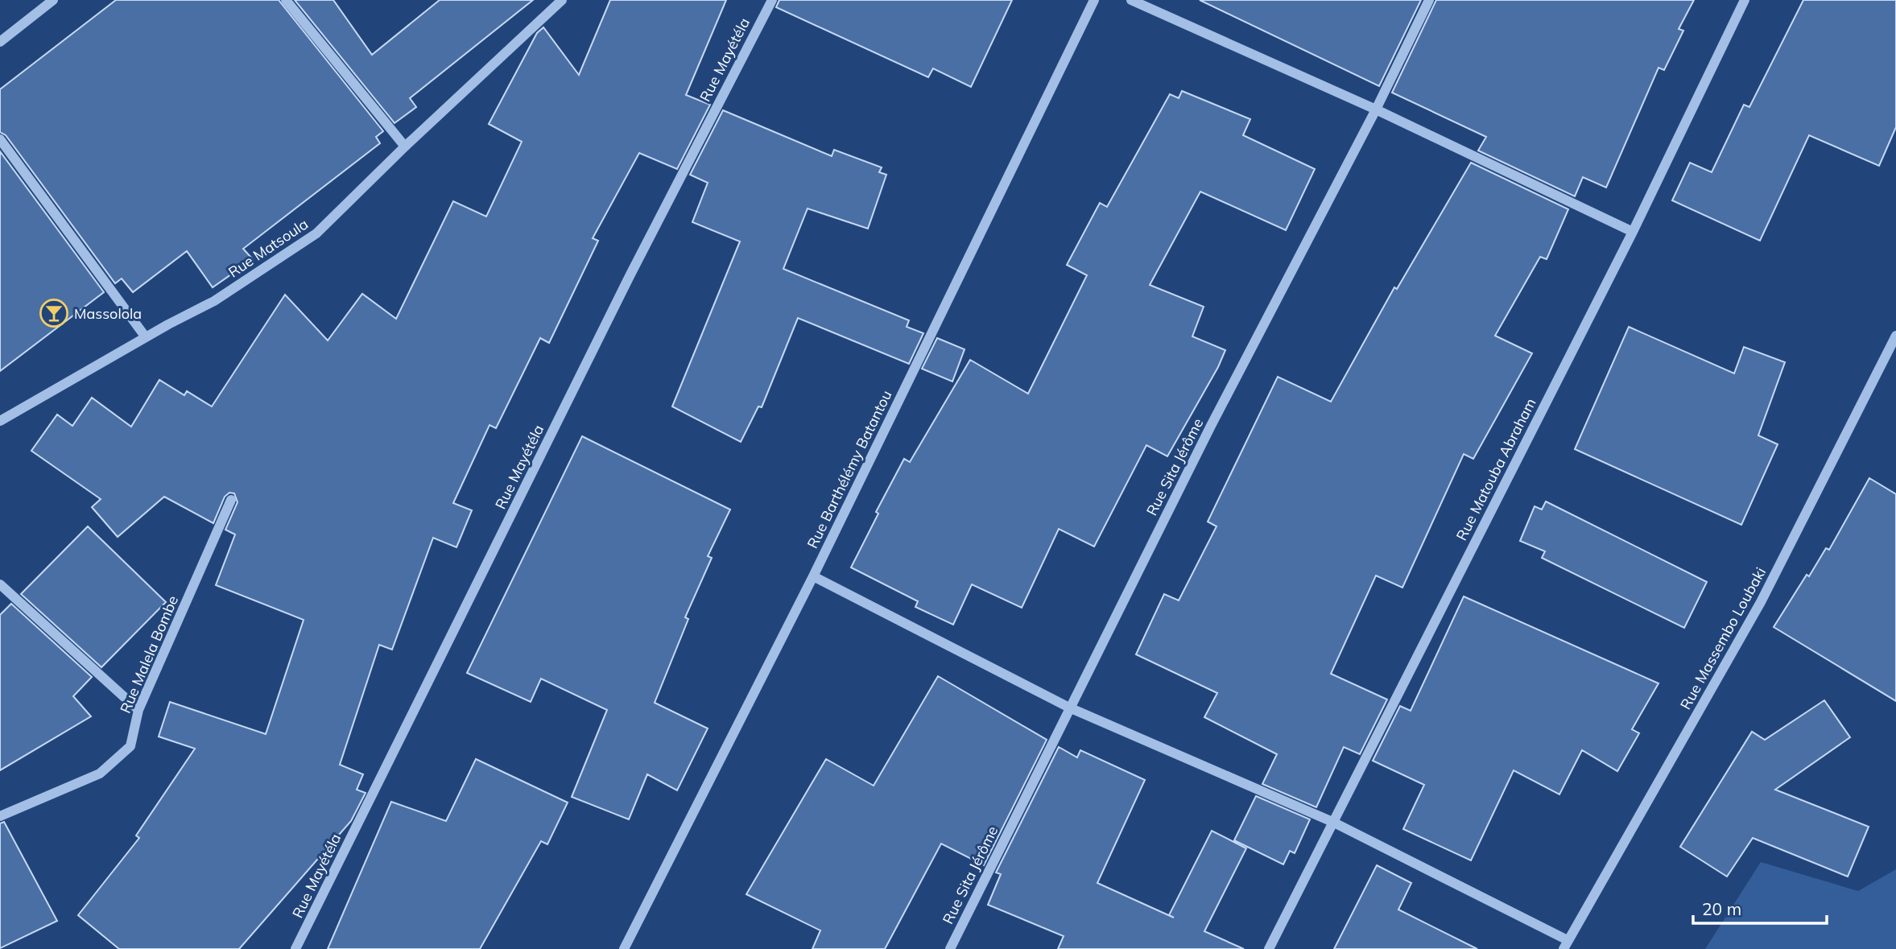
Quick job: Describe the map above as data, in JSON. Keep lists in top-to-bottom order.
{
  "streets": {
    "street": [
      "Rue Mayétéla",
      "Rue Matsoula",
      "Rue Sita Jérôme",
      "Rue Barthélémy Batantou",
      "Rue Matouba Abraham",
      "Rue Massembo Loubaki",
      "Rue Malela Bombe"
    ]
  },
  "places": {
    "bar": ["Massolola"]
  },
  "scale_bar": "20 m"
}
